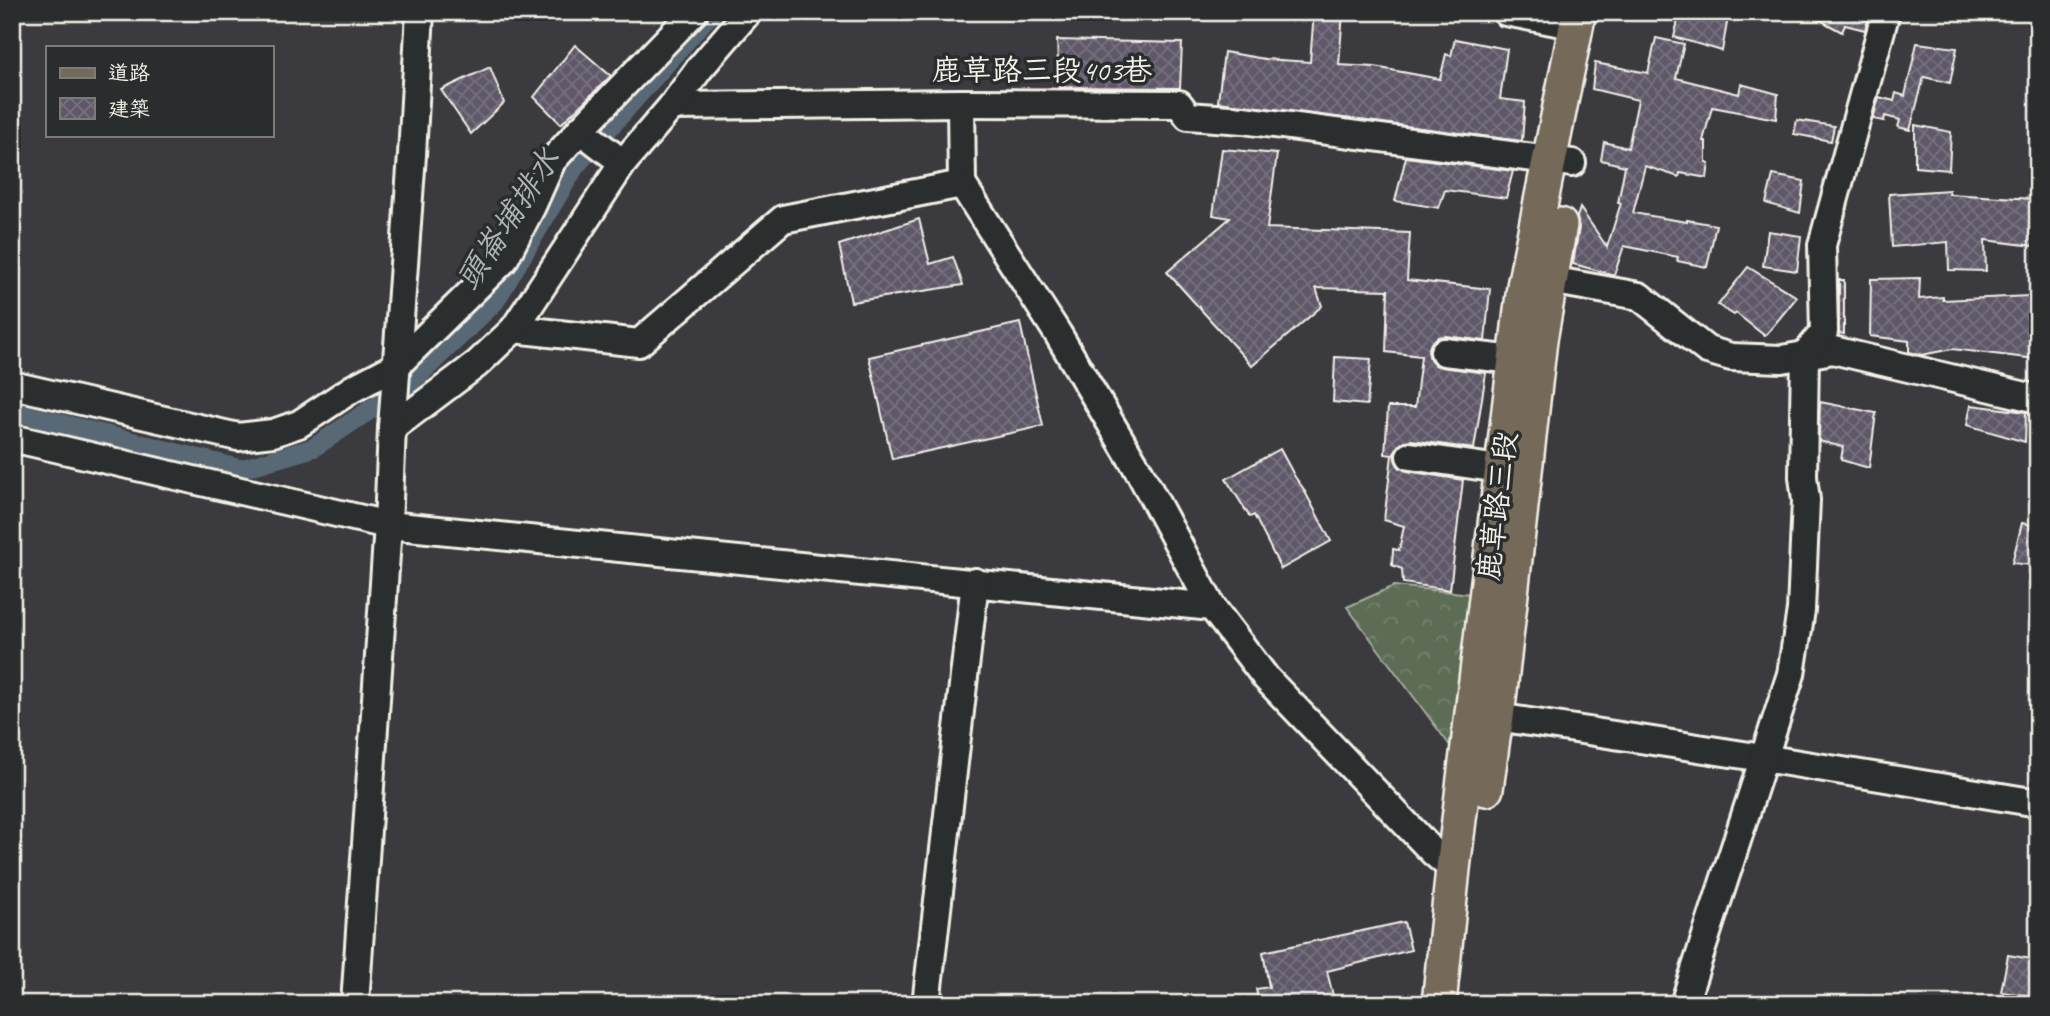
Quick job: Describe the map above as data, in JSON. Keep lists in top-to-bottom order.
{
  "streets": {
    "main road": ["鹿草路三段"],
    "street": ["鹿草路三段403巷"]
  },
  "crossings": [
    ["鹿草路三段403巷", "鹿草路三段"]
  ],
  "water": ["頭崙埔排水"],
  "legend": ["道路", "建築"]
}
